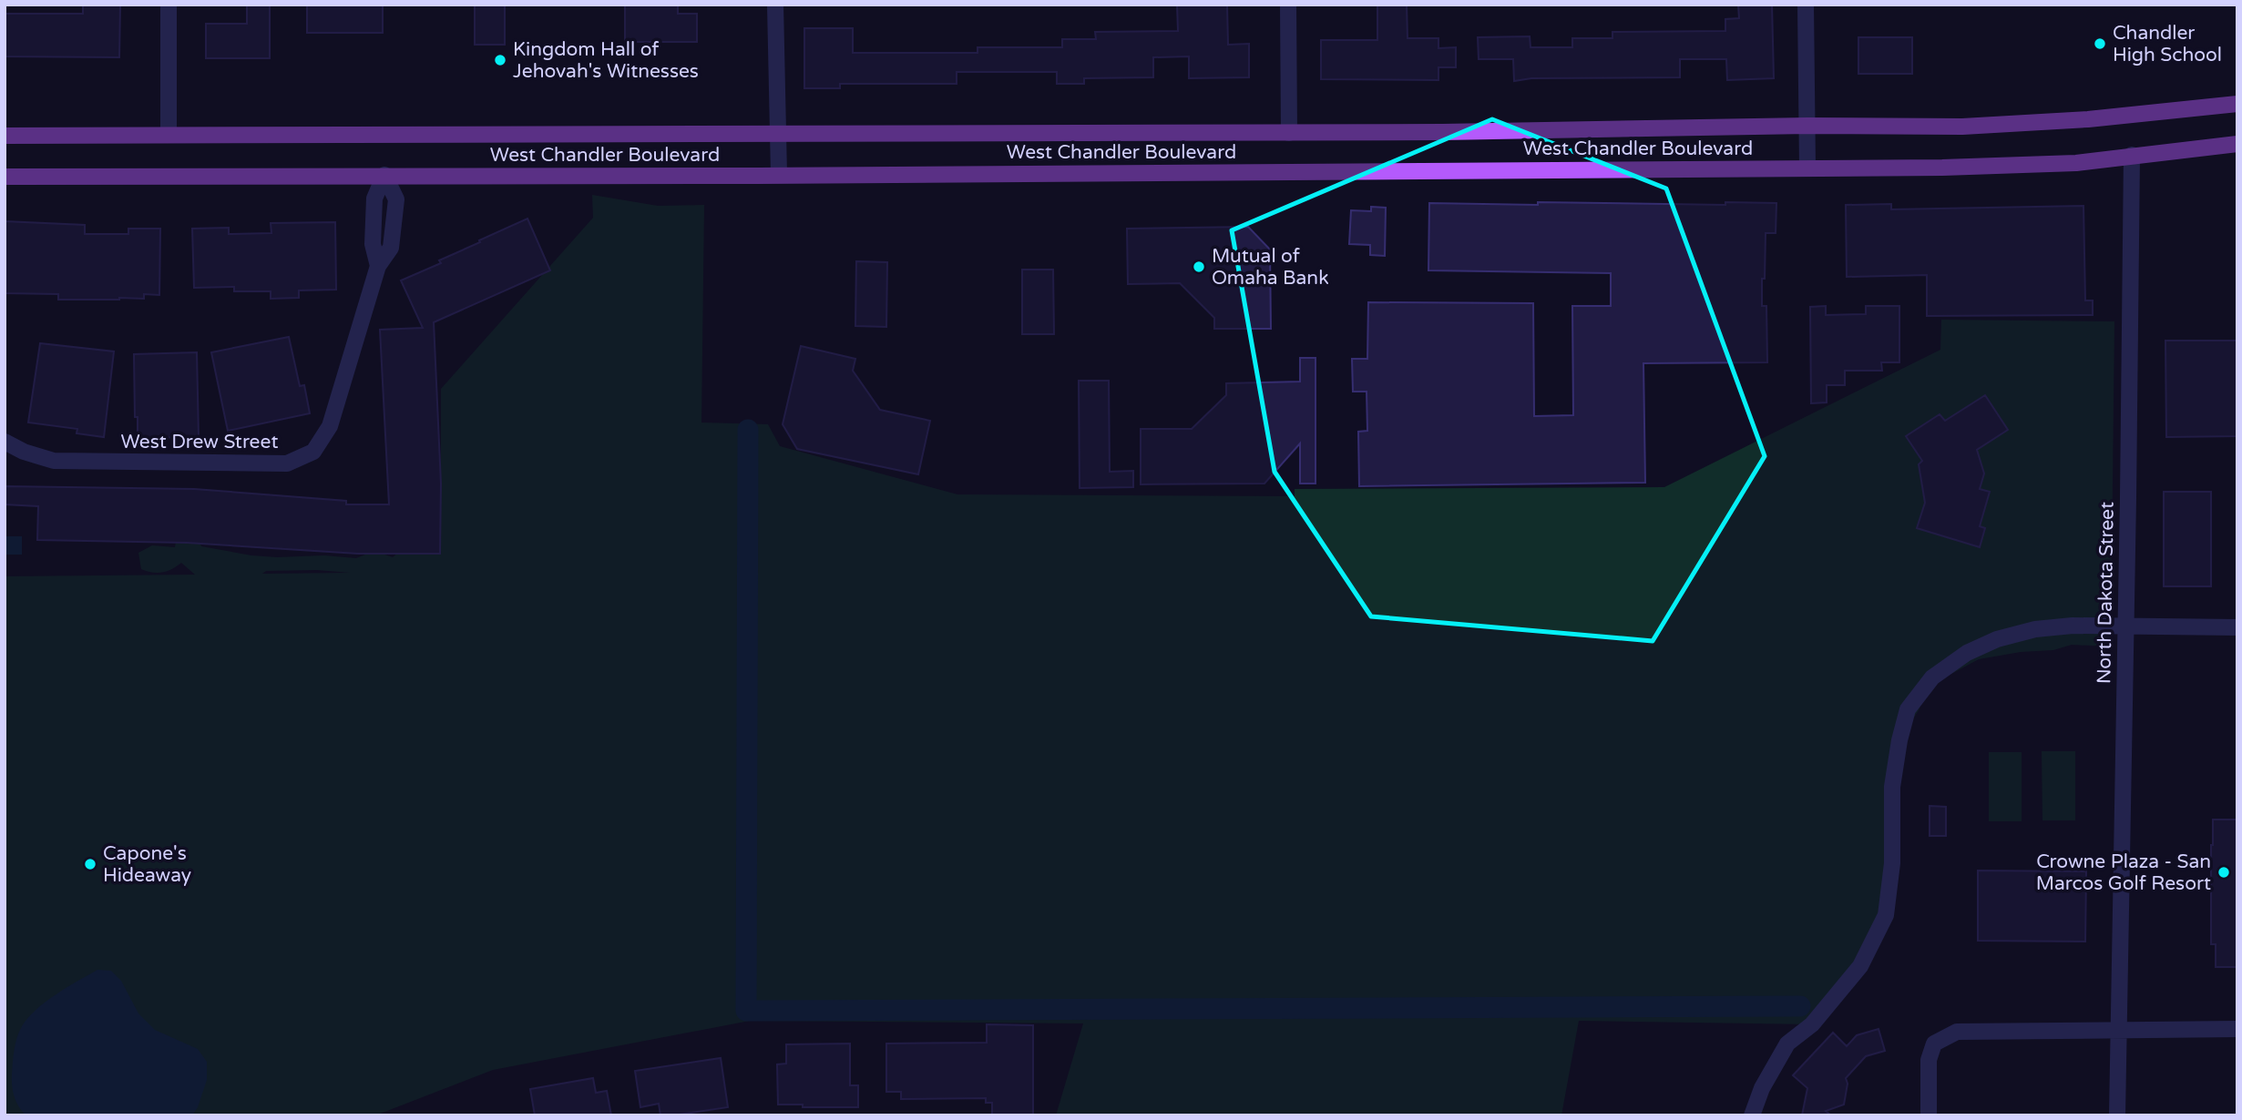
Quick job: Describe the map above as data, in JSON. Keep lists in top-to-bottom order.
{
  "streets": {
    "main road": ["West Chandler Boulevard"],
    "street": ["West Drew Street", "North Dakota Street"]
  },
  "crossings": [
    ["West Chandler Boulevard", "West Drew Street"],
    ["West Chandler Boulevard", "North Dakota Street"]
  ],
  "places": [
    "Chandler High School",
    "Kingdom Hall of Jehovah's Witnesses",
    "Mutual of Omaha Bank",
    "Capone's Hideaway",
    "Crowne Plaza - San Marcos Golf Resort"
  ]
}
